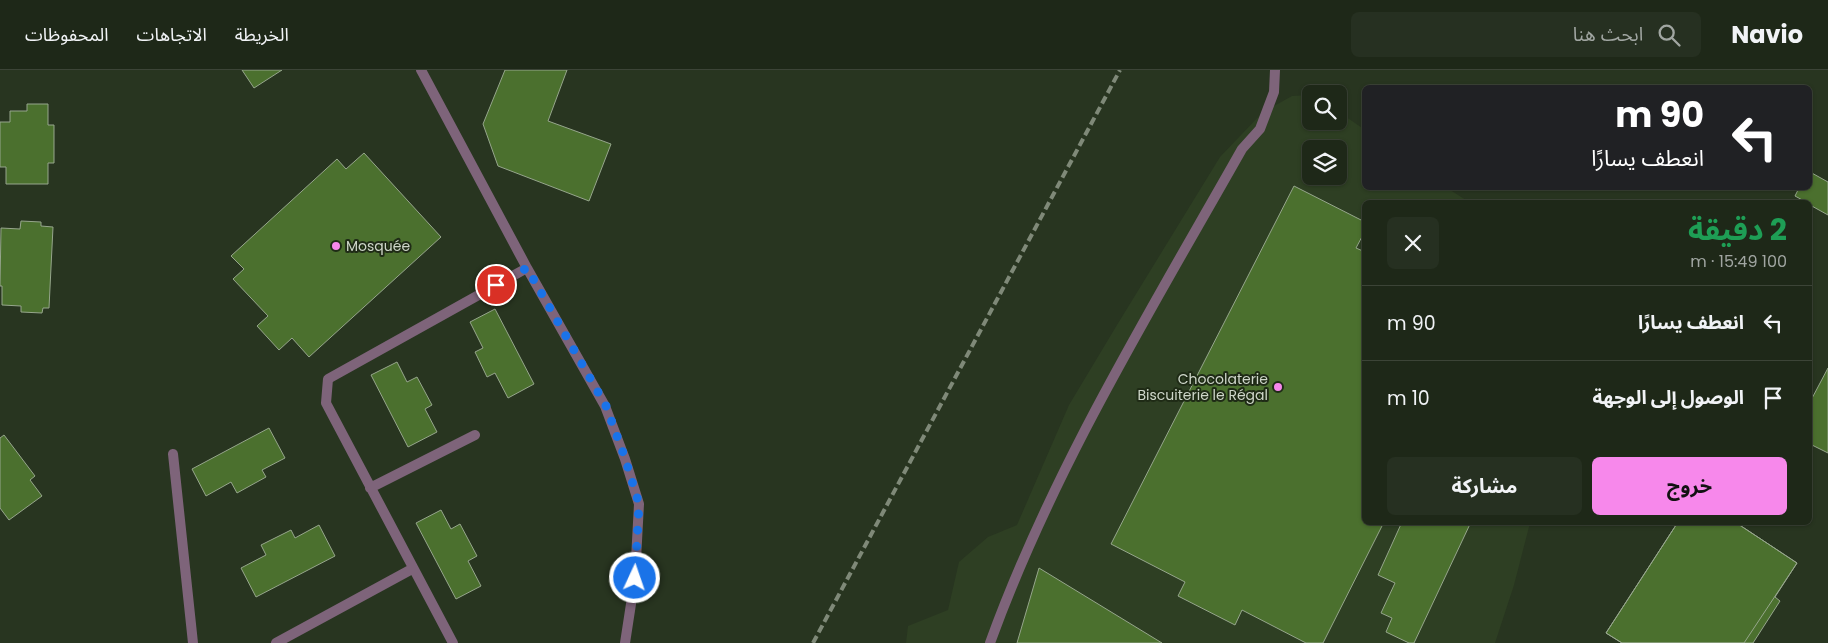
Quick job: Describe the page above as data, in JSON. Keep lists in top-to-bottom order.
{
  "places": ["Mosquée", "Chocolaterie Biscuiterie le Régal"],
  "page": {
    "header": "Navio",
    "search": "ابحث هنا",
    "nav": ["الخريطة", "الاتجاهات", "المحفوظات"],
    "turn": ["90 m", "انعطف يسارًا"],
    "heading": ["2 دقيقة", "100 m · 15:49"],
    "list": [
      {
        "name": "انعطف يسارًا",
        "value": "90 m"
      },
      {
        "name": "الوصول إلى الوجهة",
        "value": "10 m"
      }
    ],
    "buttons": ["خروج", "مشاركة"]
  }
}
